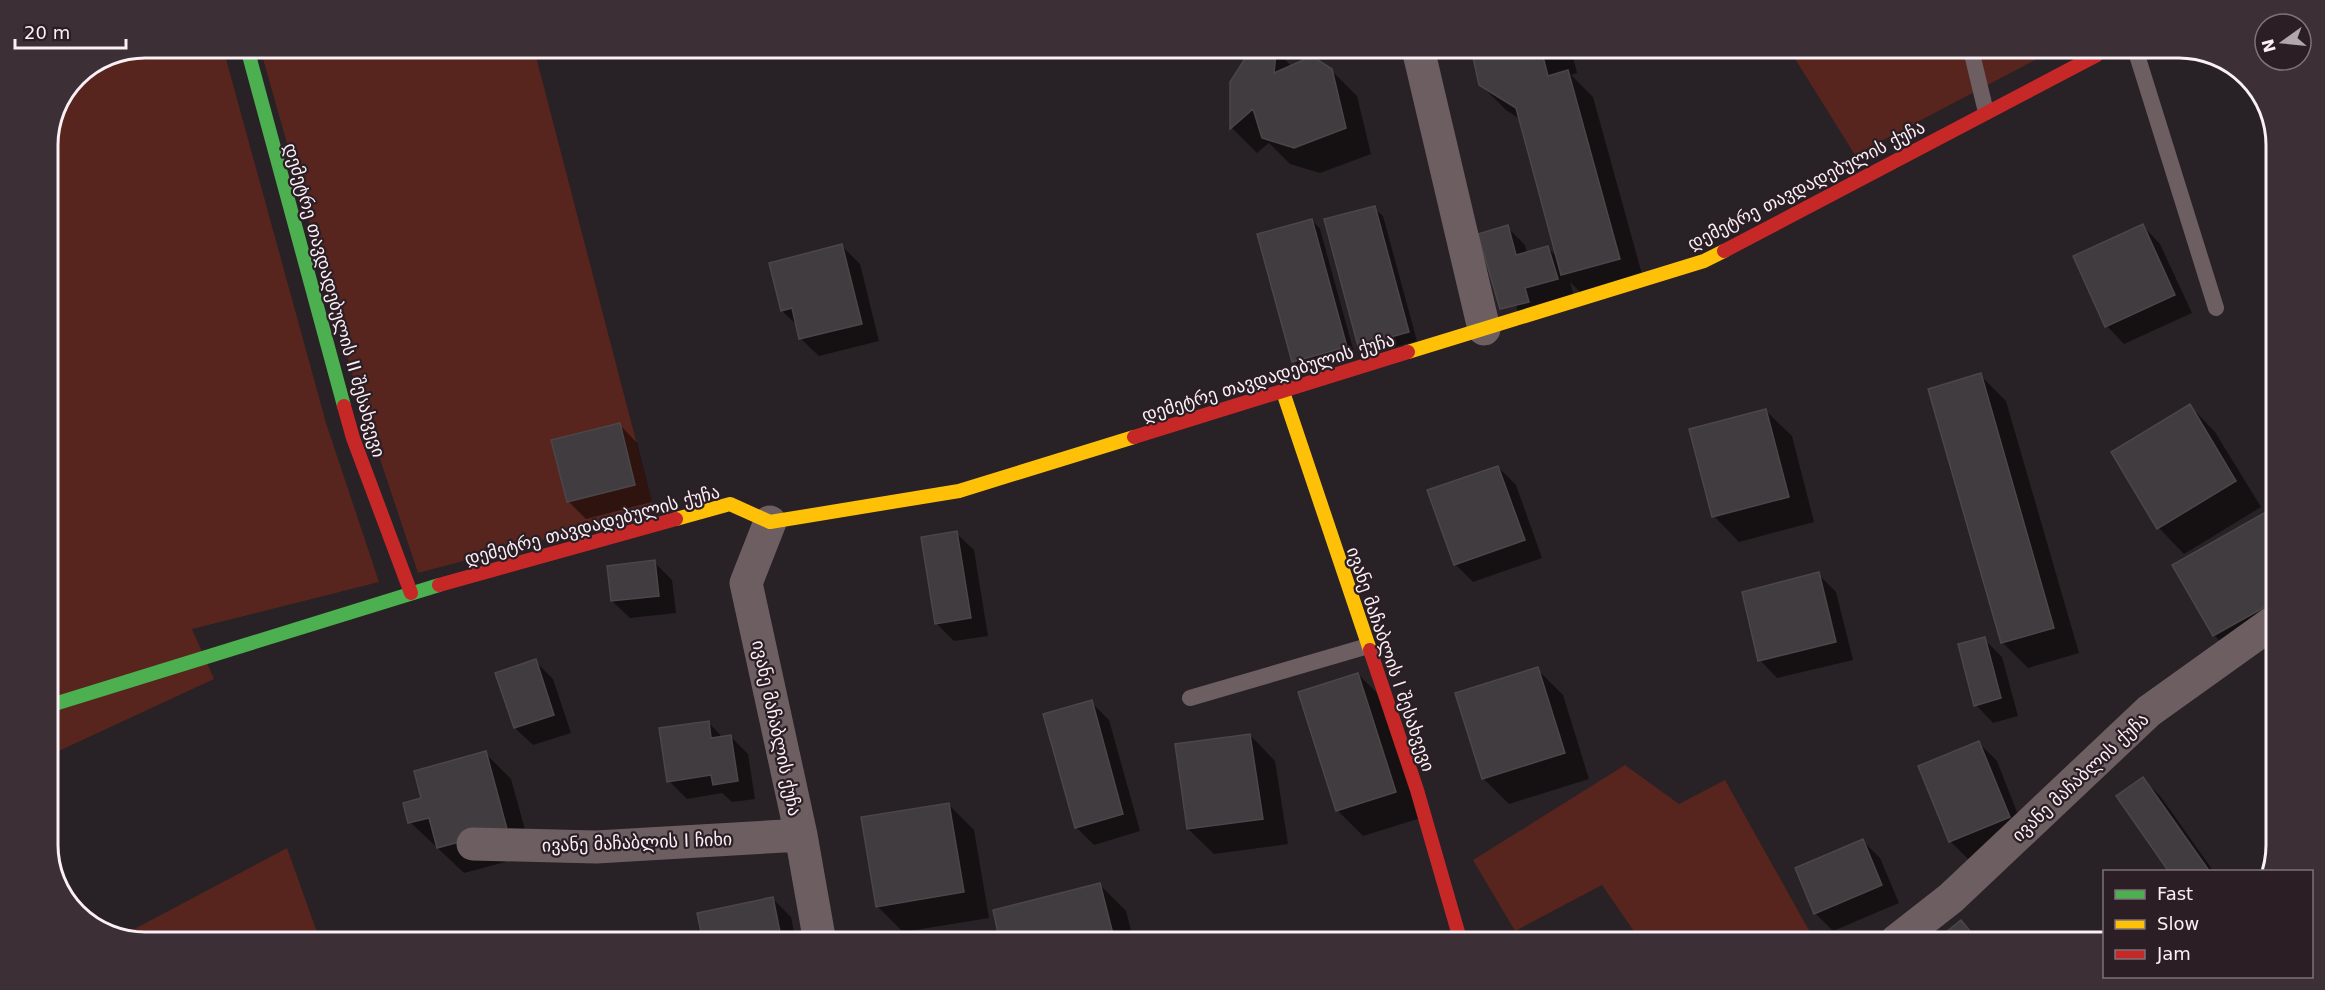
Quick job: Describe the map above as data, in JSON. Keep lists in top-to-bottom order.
{
  "streets": {
    "street": [
      "დემეტრე თავდადებულის ქუჩა",
      "დემეტრე თავდადებულის II შესახვევი",
      "ივანე მაჩაბლის I შესახვევი",
      "ივანე მაჩაბლის ქუჩა",
      "ივანე მაჩაბლის I ჩიხი"
    ]
  },
  "crossings": [
    ["დემეტრე თავდადებულის ქუჩა", "დემეტრე თავდადებულის II შესახვევი"],
    ["დემეტრე თავდადებულის ქუჩა", "ივანე მაჩაბლის I შესახვევი"],
    ["დემეტრე თავდადებულის ქუჩა", "ივანე მაჩაბლის ქუჩა"],
    ["ივანე მაჩაბლის ქუჩა", "ივანე მაჩაბლის I ჩიხი"]
  ],
  "legend": ["Fast", "Slow", "Jam"],
  "scale_bar": "20 m",
  "north": "left"
}
